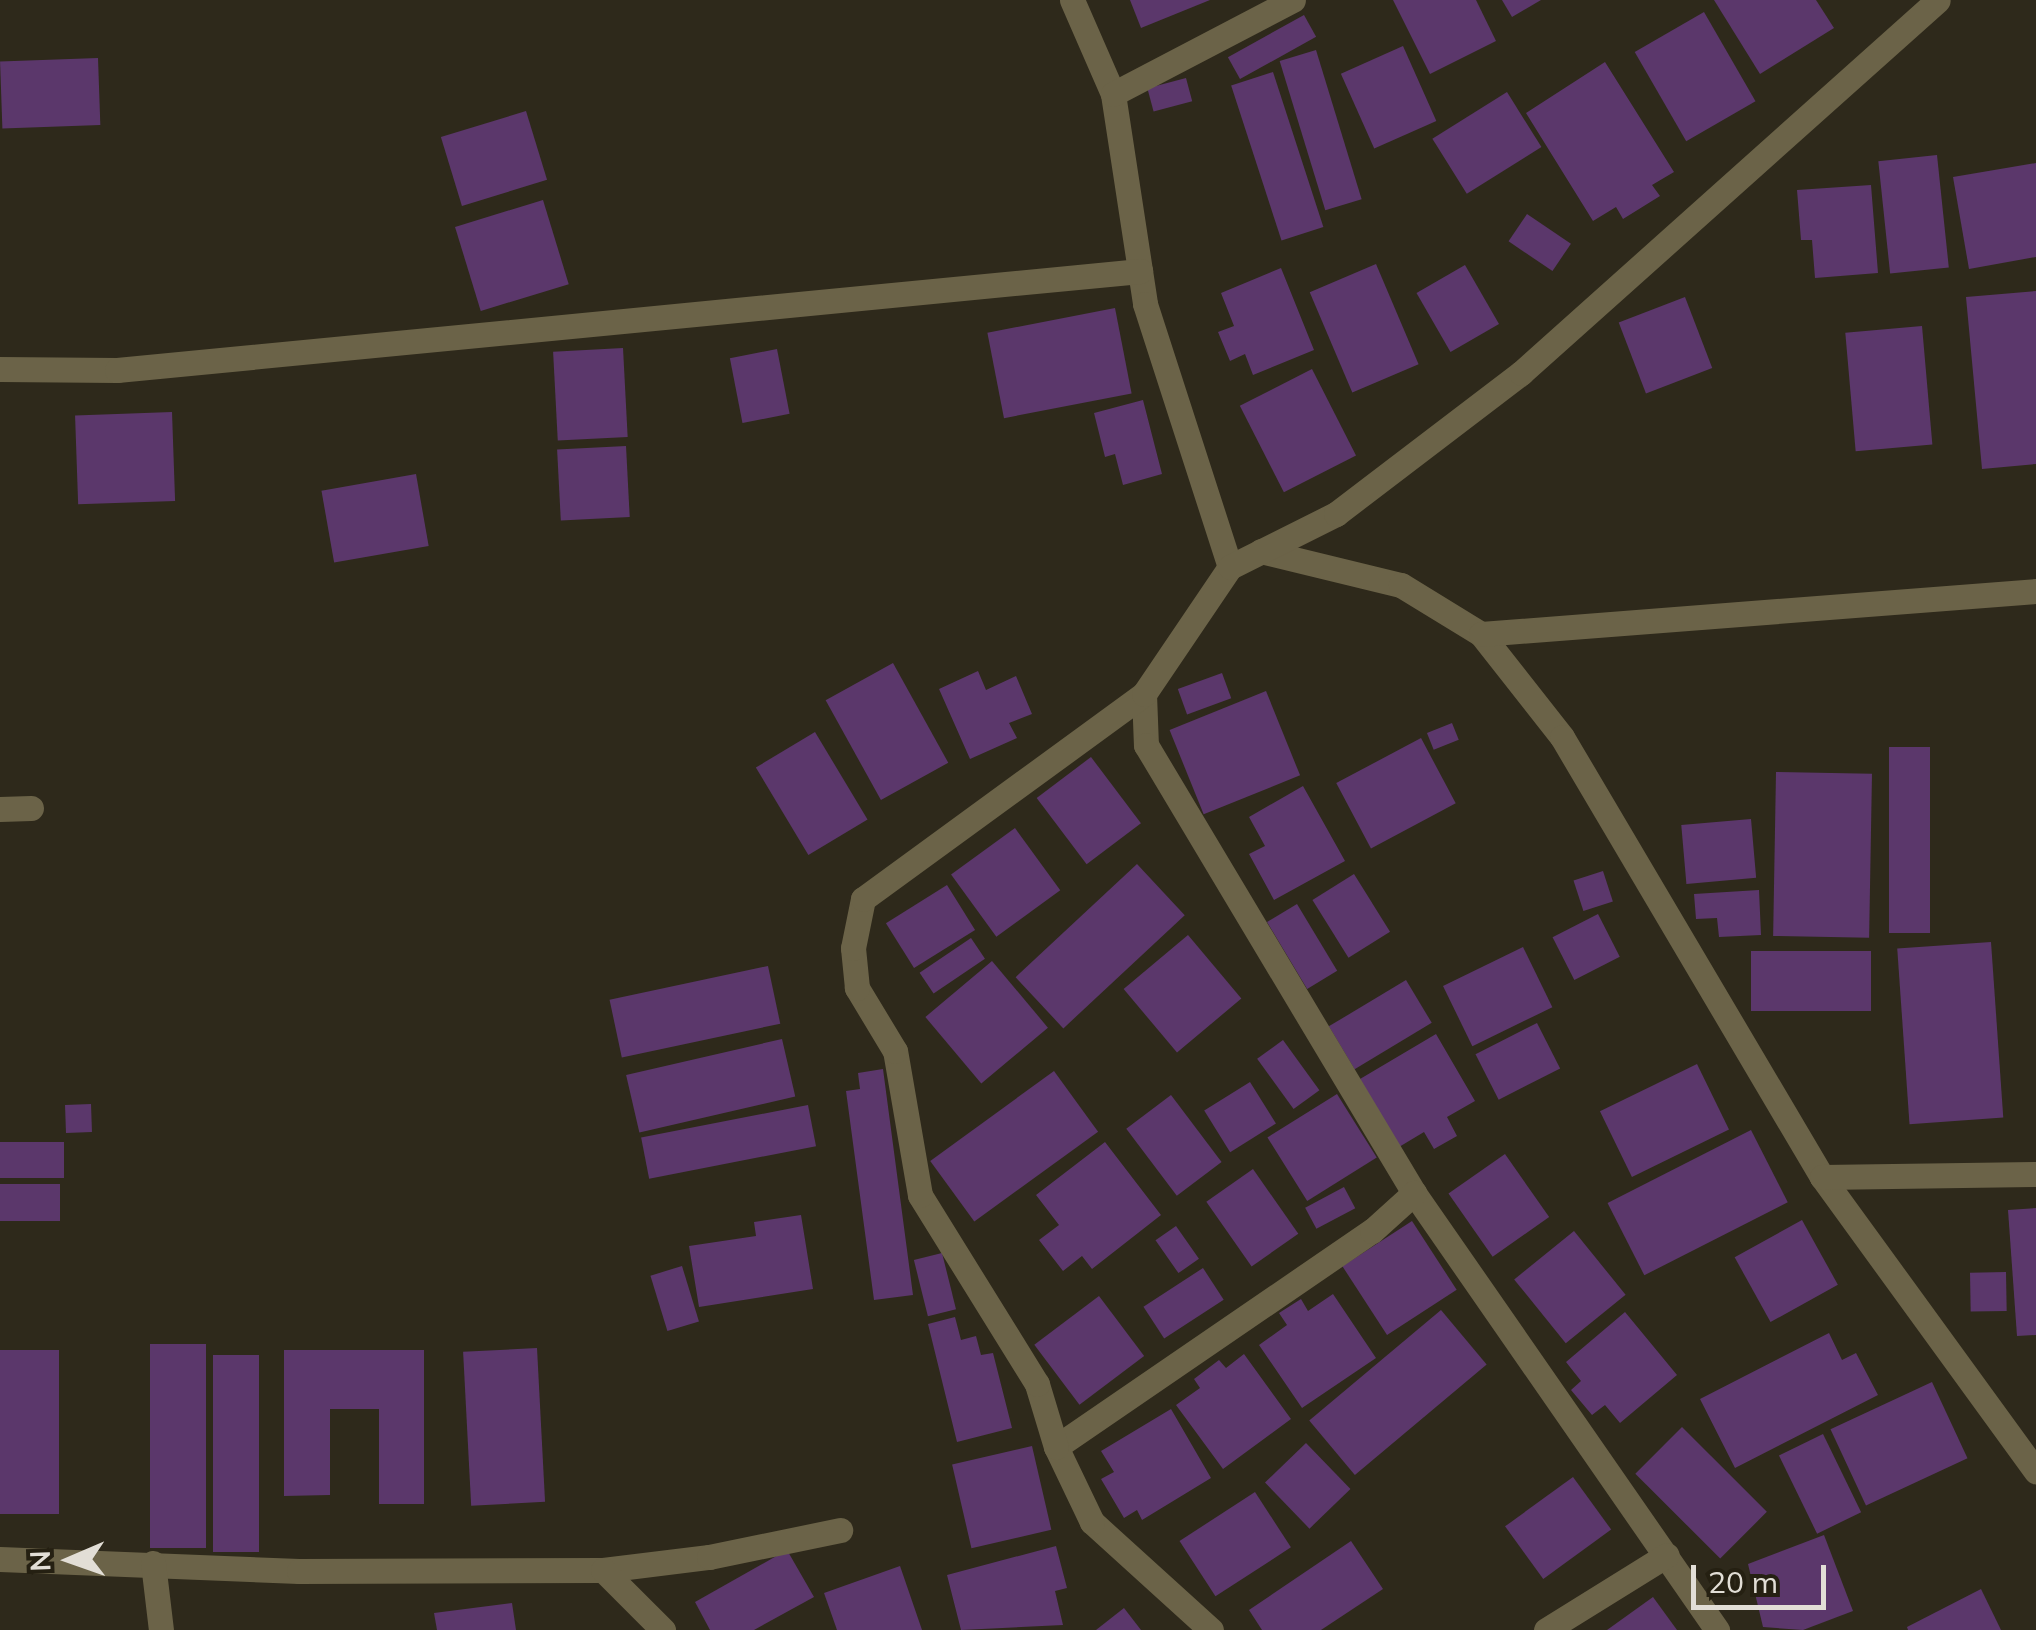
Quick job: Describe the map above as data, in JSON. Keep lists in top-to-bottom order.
{
  "scale_bar": "20 m",
  "north": "left"
}
